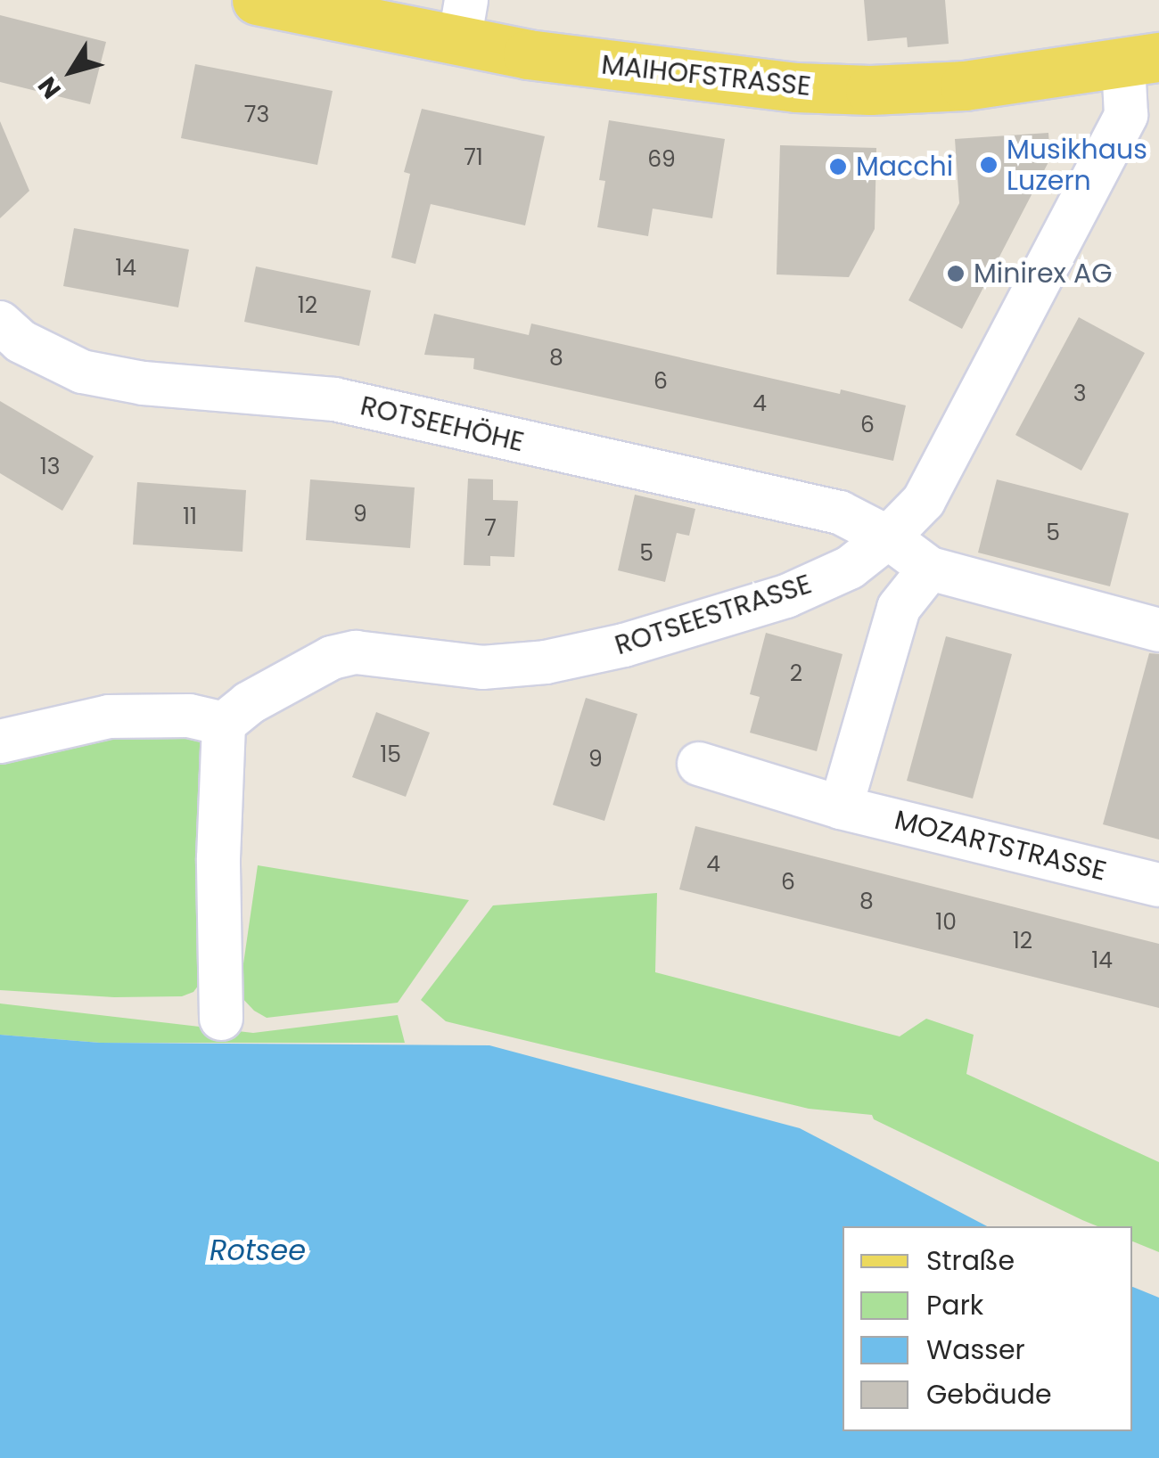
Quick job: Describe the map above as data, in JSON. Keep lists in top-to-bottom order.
{
  "streets": {
    "main road": ["MAIHOFSTRASSE"],
    "street": ["ROTSEEHÖHE", "ROTSEESTRASSE", "MOZARTSTRASSE"]
  },
  "crossings": [
    ["MAIHOFSTRASSE", "ROTSEESTRASSE"],
    ["ROTSEEHÖHE", "ROTSEESTRASSE"]
  ],
  "water": ["Rotsee"],
  "places": ["Musikhaus Luzern", "Macchi", "Minirex AG"],
  "house_numbers": [
    "73",
    "71",
    "69",
    "14",
    "12",
    "8",
    "6",
    "3",
    "4",
    "6",
    "13",
    "9",
    "11",
    "7",
    "5",
    "5",
    "2",
    "15",
    "9",
    "4",
    "6",
    "8",
    "10",
    "12",
    "14"
  ],
  "legend": [
    "Straße",
    "Park",
    "Wasser",
    "Gebäude"
  ],
  "north": "bottom left"
}
